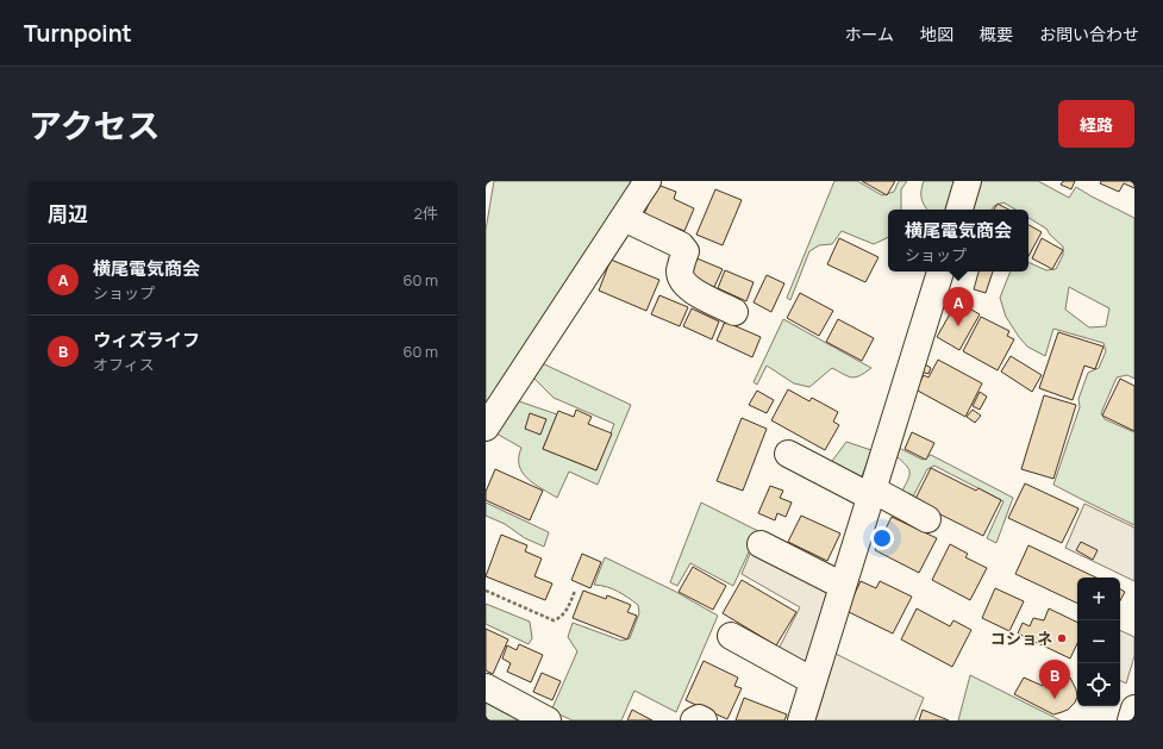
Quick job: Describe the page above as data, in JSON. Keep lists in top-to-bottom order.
{
  "places": ["コショネ"],
  "page": {
    "header": "Turnpoint",
    "nav": [
      "ホーム",
      "地図",
      "概要",
      "お問い合わせ"
    ],
    "title": "アクセス",
    "buttons": "経路",
    "heading": ["周辺", "2件"],
    "popup": ["横尾電気商会", "ショップ"],
    "list": [
      {
        "mark": "A",
        "name": "横尾電気商会",
        "note": "ショップ",
        "value": "60 m"
      },
      {
        "mark": "B",
        "name": "ウィズライフ",
        "note": "オフィス",
        "value": "60 m"
      }
    ],
    "pins": ["A", "B"],
    "map_buttons": ["+", "−"]
  }
}
